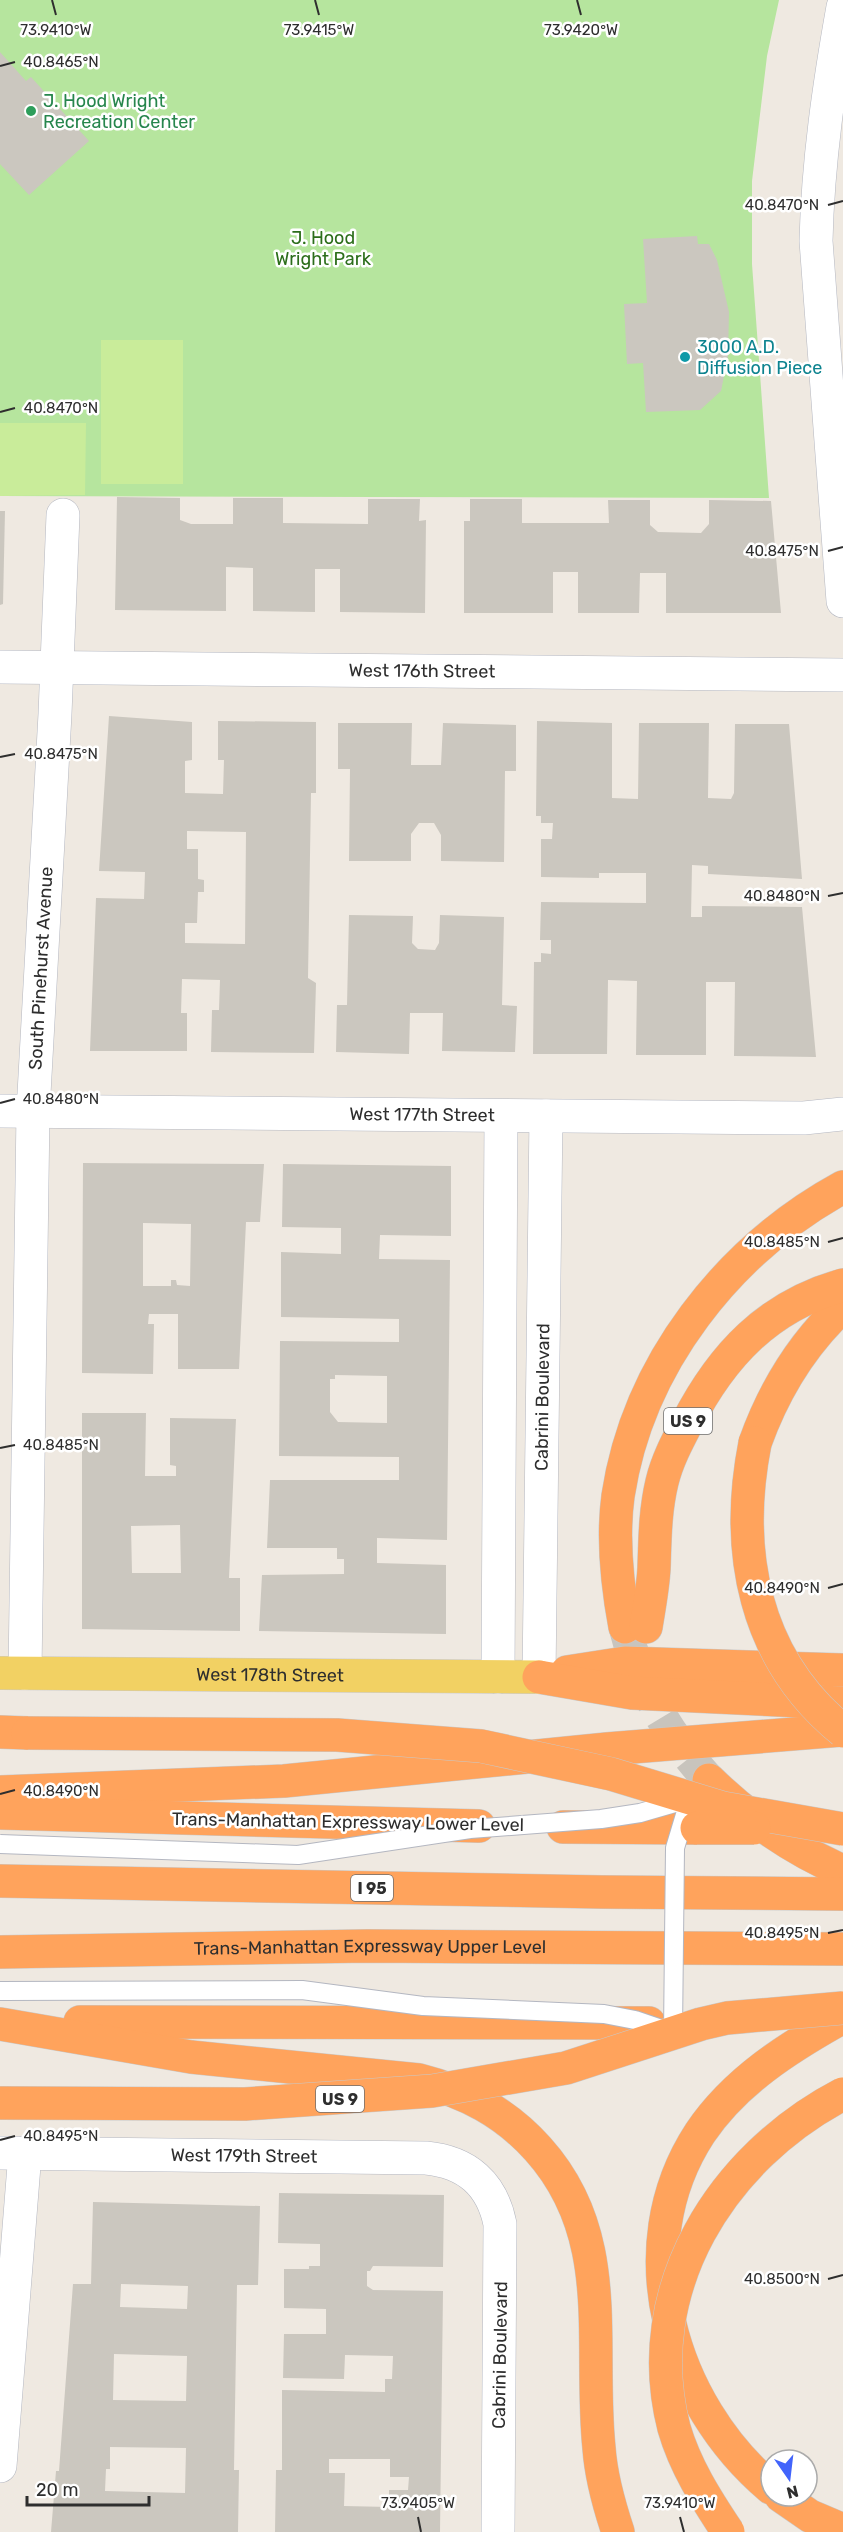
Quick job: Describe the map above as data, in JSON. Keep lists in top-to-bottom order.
{
  "streets": {
    "highway": [
      "US 9",
      "Trans-Manhattan Expressway Lower Level",
      "I 95",
      "Trans-Manhattan Expressway Upper Level"
    ],
    "main road": ["West 178th Street"],
    "street": [
      "West 176th Street",
      "South Pinehurst Avenue",
      "West 177th Street",
      "Cabrini Boulevard",
      "West 179th Street"
    ]
  },
  "crossings": [
    ["West 176th Street", "South Pinehurst Avenue"],
    ["South Pinehurst Avenue", "West 177th Street"],
    ["South Pinehurst Avenue", "West 178th Street"],
    ["West 177th Street", "Cabrini Boulevard"],
    ["Cabrini Boulevard", "West 178th Street"],
    ["Cabrini Boulevard", "West 179th Street"]
  ],
  "parks": ["J. Hood Wright Park"],
  "places": ["J. Hood Wright Recreation Center", "3000 A.D. Diffusion Piece"],
  "scale_bar": "20 m",
  "north": "bottom",
  "coordinates": [
    "73.9410°W",
    "73.9415°W",
    "73.9420°W",
    "40.8465°N",
    "40.8470°N",
    "40.8475°N",
    "40.8480°N",
    "40.8485°N",
    "40.8490°N",
    "40.8495°N",
    "40.8500°N",
    "73.9405°W"
  ]
}
